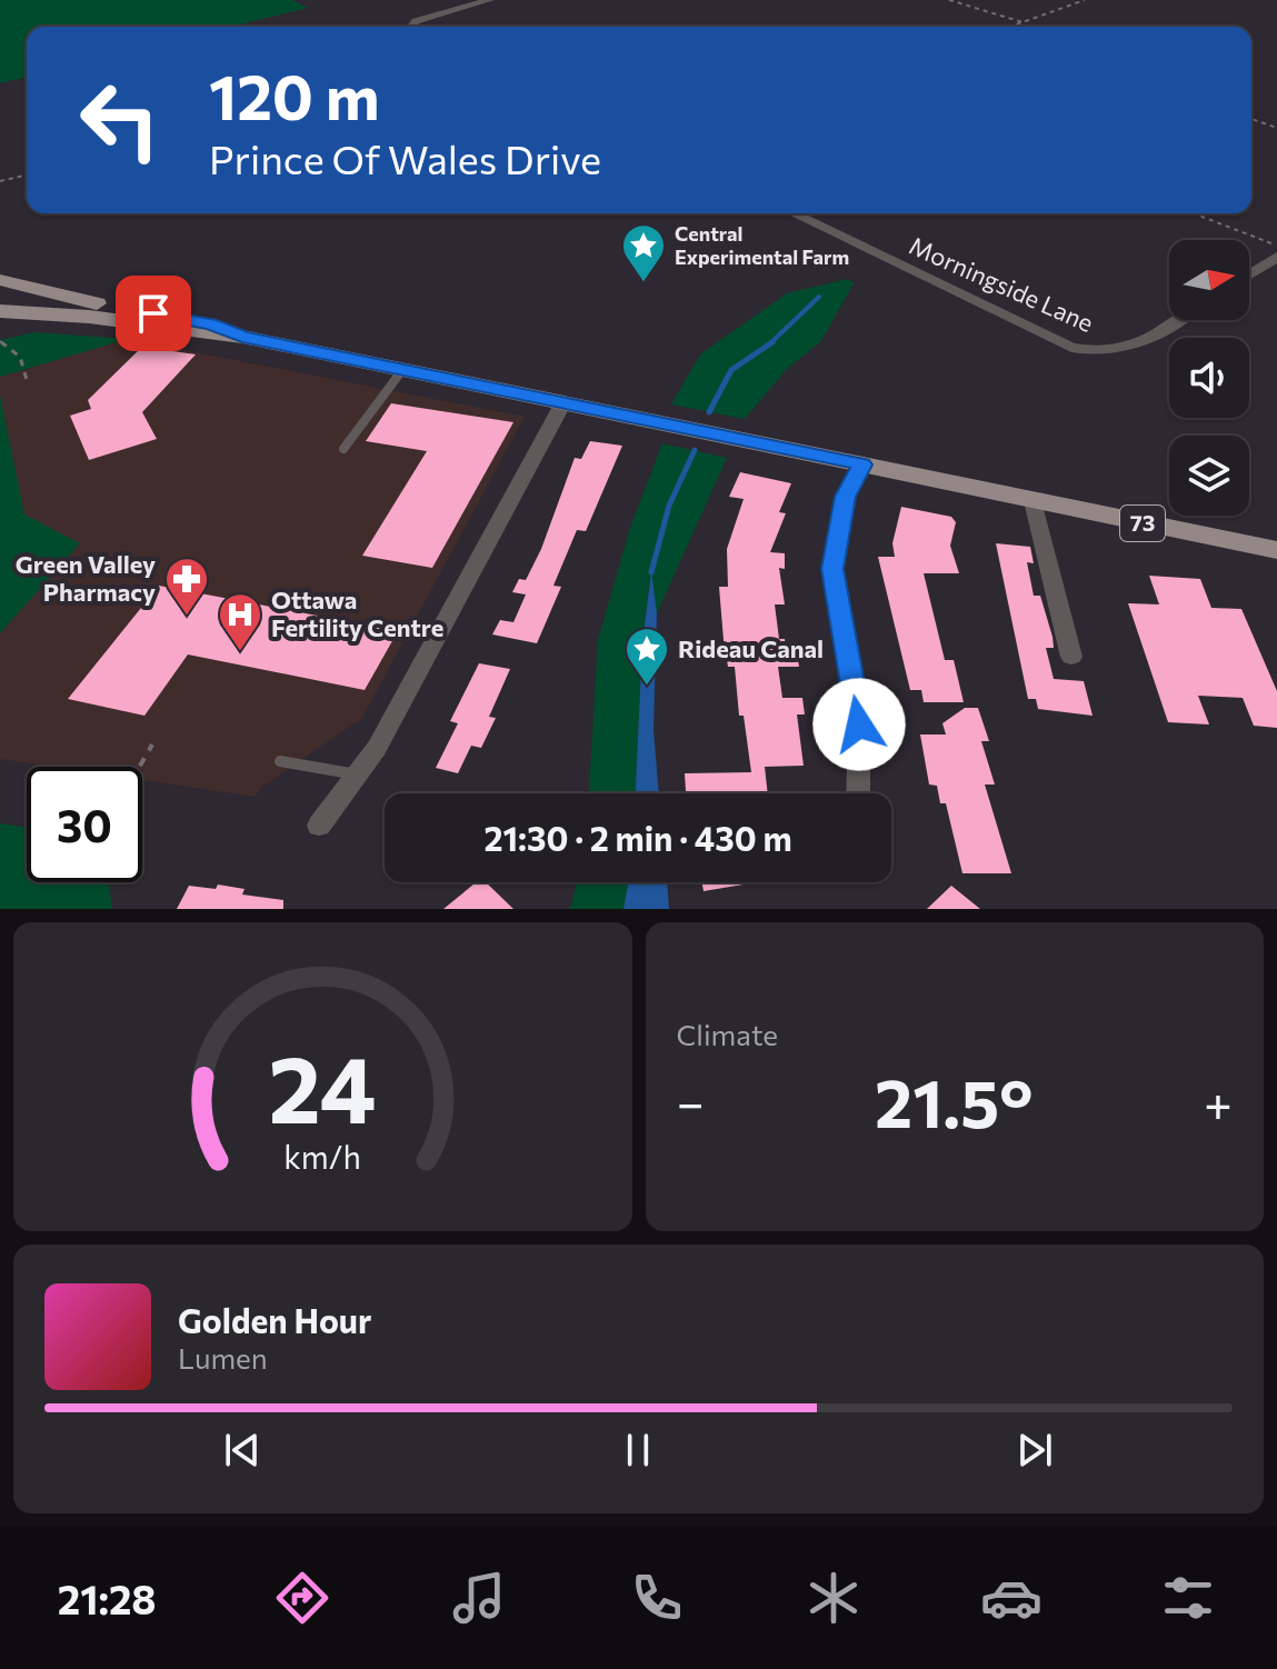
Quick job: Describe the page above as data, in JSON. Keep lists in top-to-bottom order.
{
  "streets": {
    "main road": ["73"],
    "street": ["Morningside Lane"]
  },
  "places": {
    "place": ["Central Experimental Farm", "Rideau Canal"],
    "pharmacy": ["Green Valley Pharmacy"],
    "hospital": ["Ottawa Fertility Centre"]
  },
  "north": "right",
  "page": {
    "turn": ["120 m", "Prince Of Wales Drive"],
    "limit": "30",
    "trip": "21:30 · 2 min · 430 m",
    "tile": "Climate",
    "heat": ["−", "21.5°", "+"],
    "song": ["Golden Hour", "Lumen"],
    "tabs": "21:28",
    "gauge": ["24", "km/h"]
  }
}
